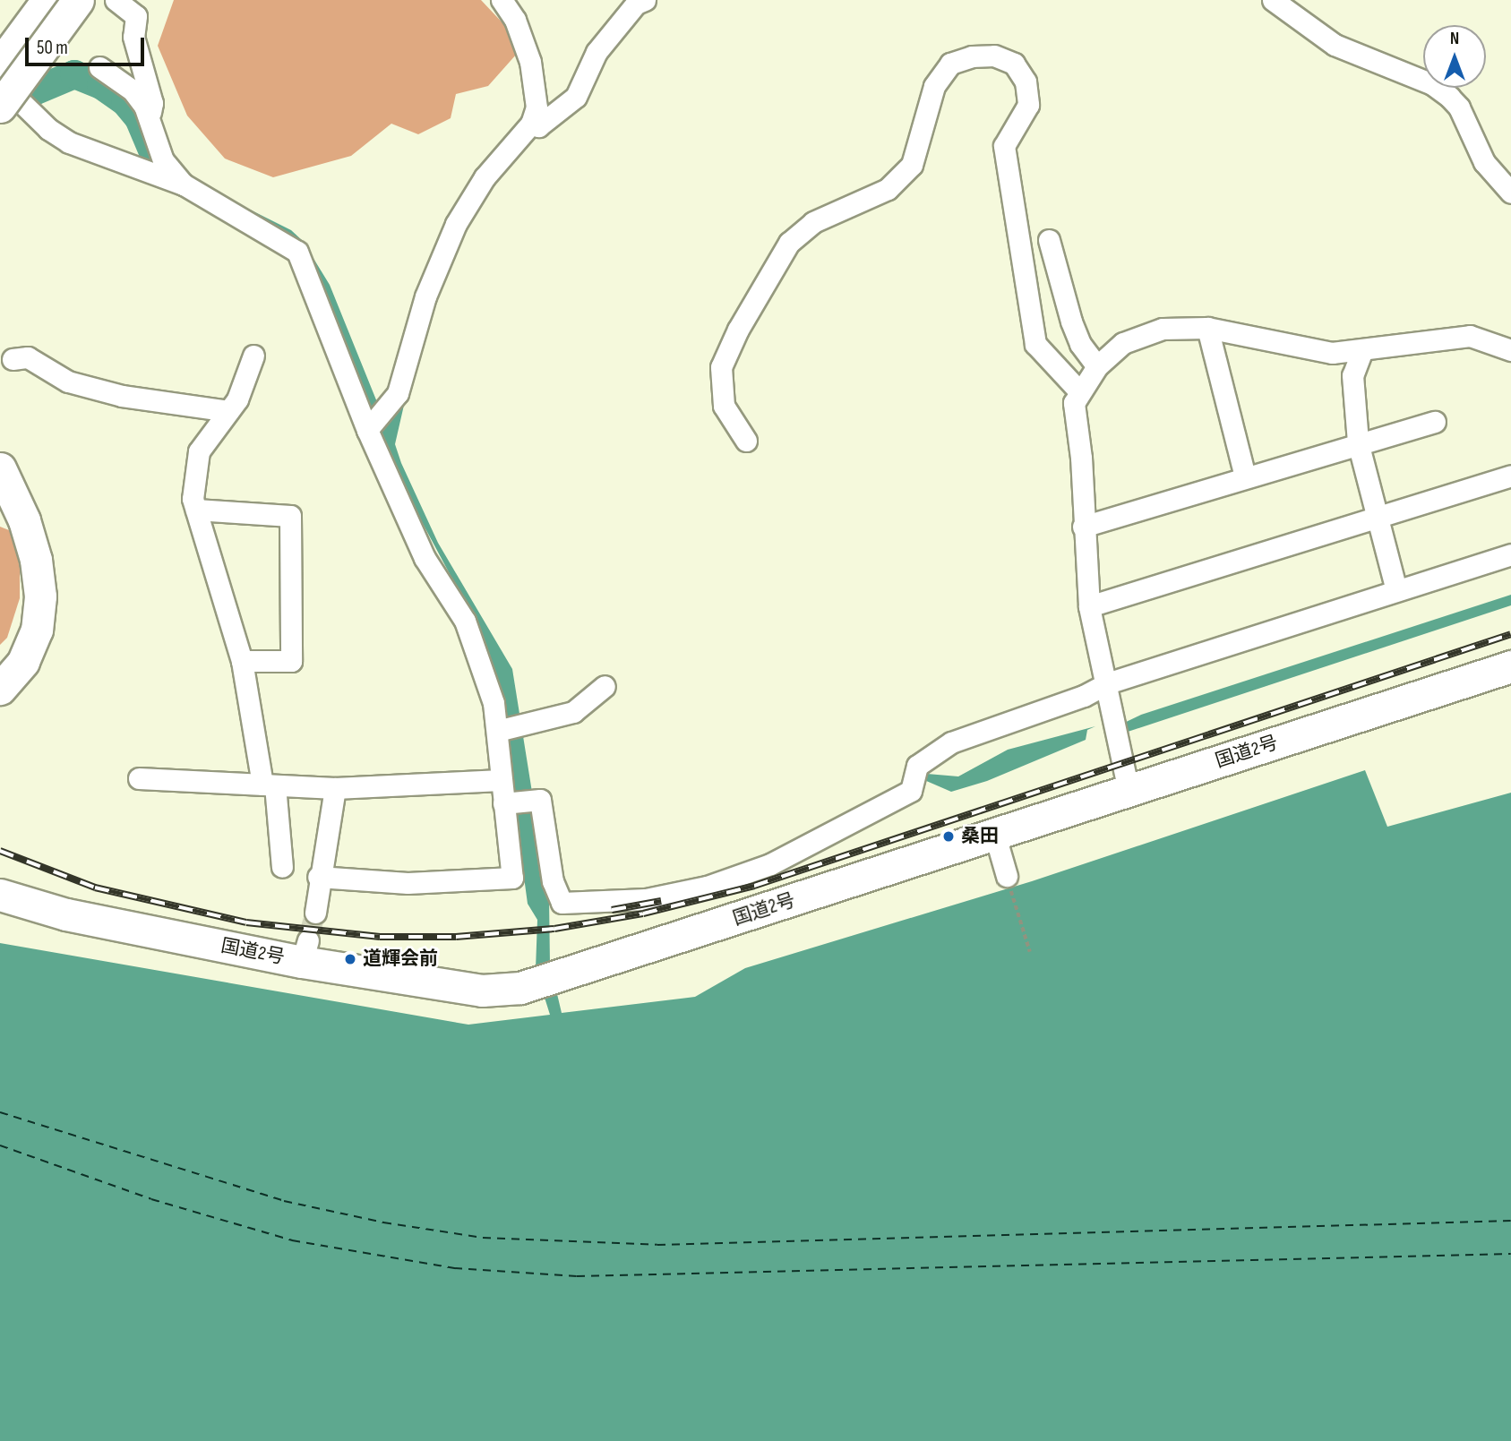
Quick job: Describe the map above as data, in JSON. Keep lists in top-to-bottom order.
{
  "streets": {
    "highway": ["国道2号"]
  },
  "places": ["桑田", "道輝会前"],
  "scale_bar": "50 m",
  "north": "top"
}
